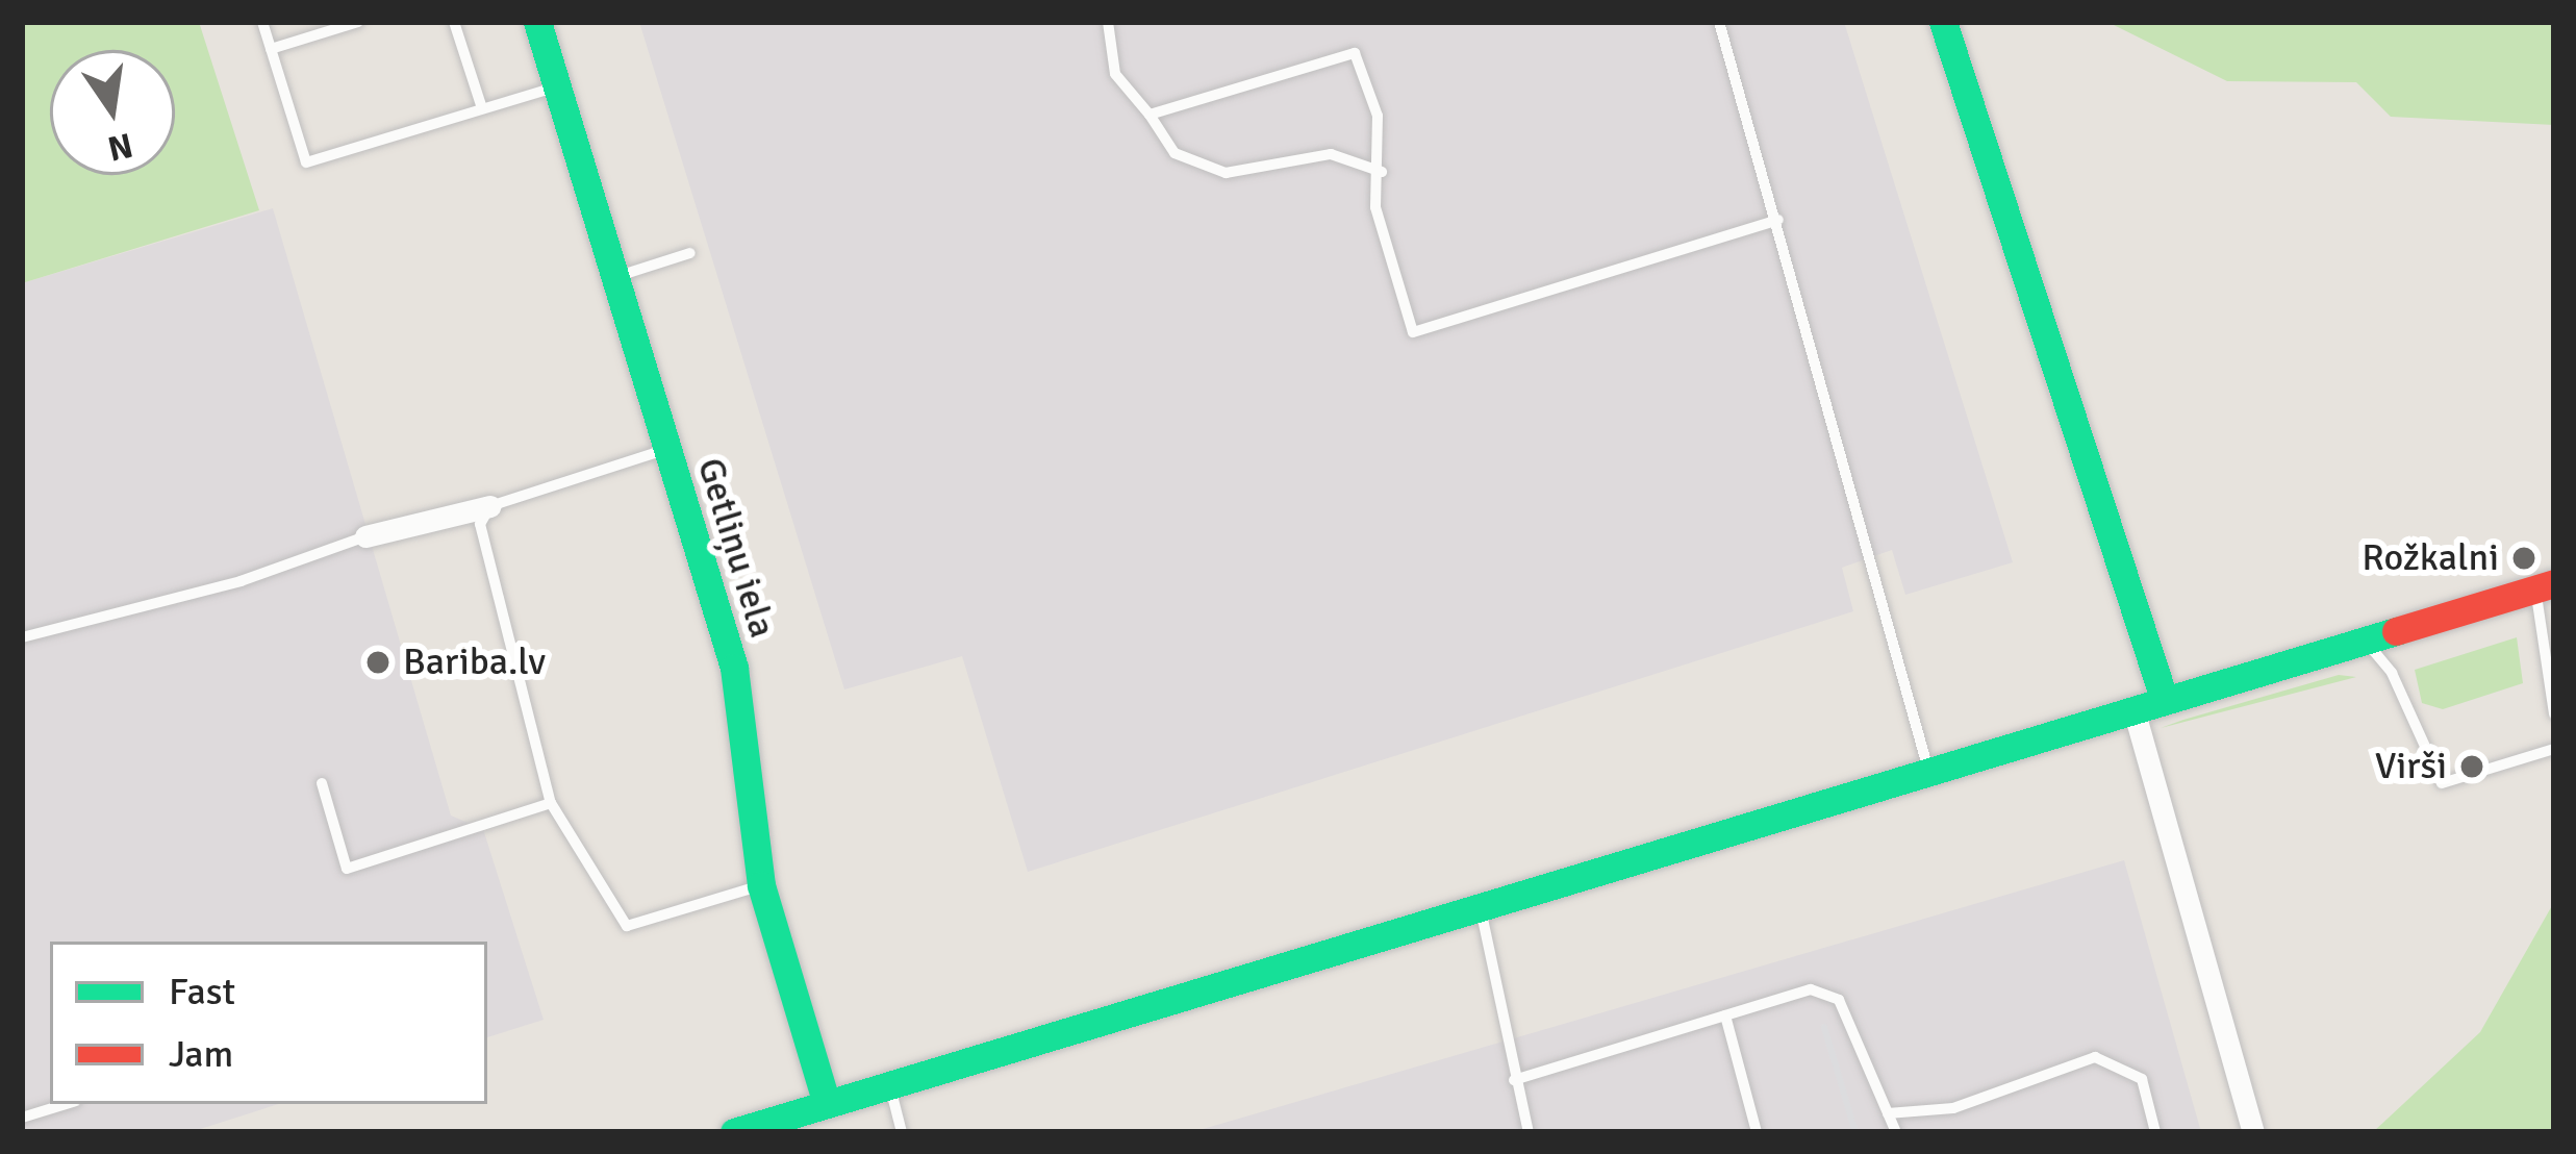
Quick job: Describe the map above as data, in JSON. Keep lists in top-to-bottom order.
{
  "streets": {
    "main road": ["Getliņu iela"]
  },
  "places": ["Rožkalni", "Bariba.lv", "Virši"],
  "legend": ["Fast", "Jam"],
  "north": "bottom"
}
